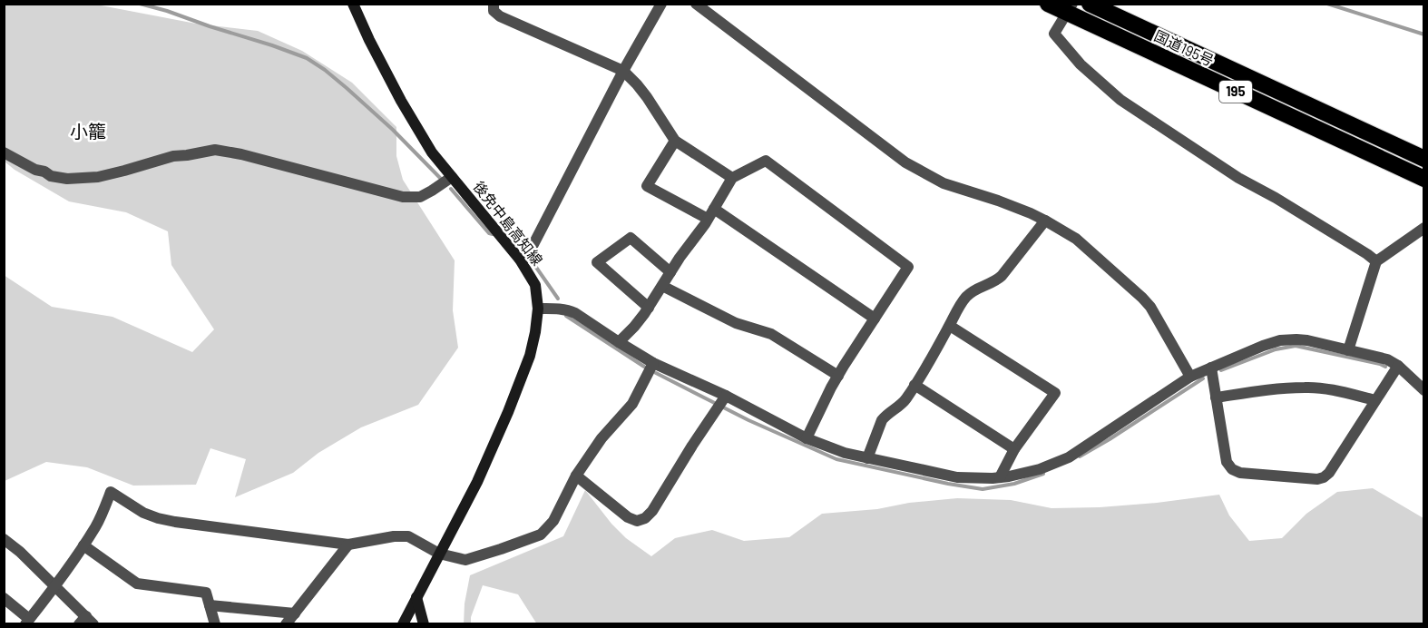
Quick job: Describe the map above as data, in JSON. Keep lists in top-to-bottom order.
{
  "streets": {
    "highway": ["国道195号", "195"],
    "main road": ["後免中島高知線"]
  },
  "districts": ["小籠"]
}
